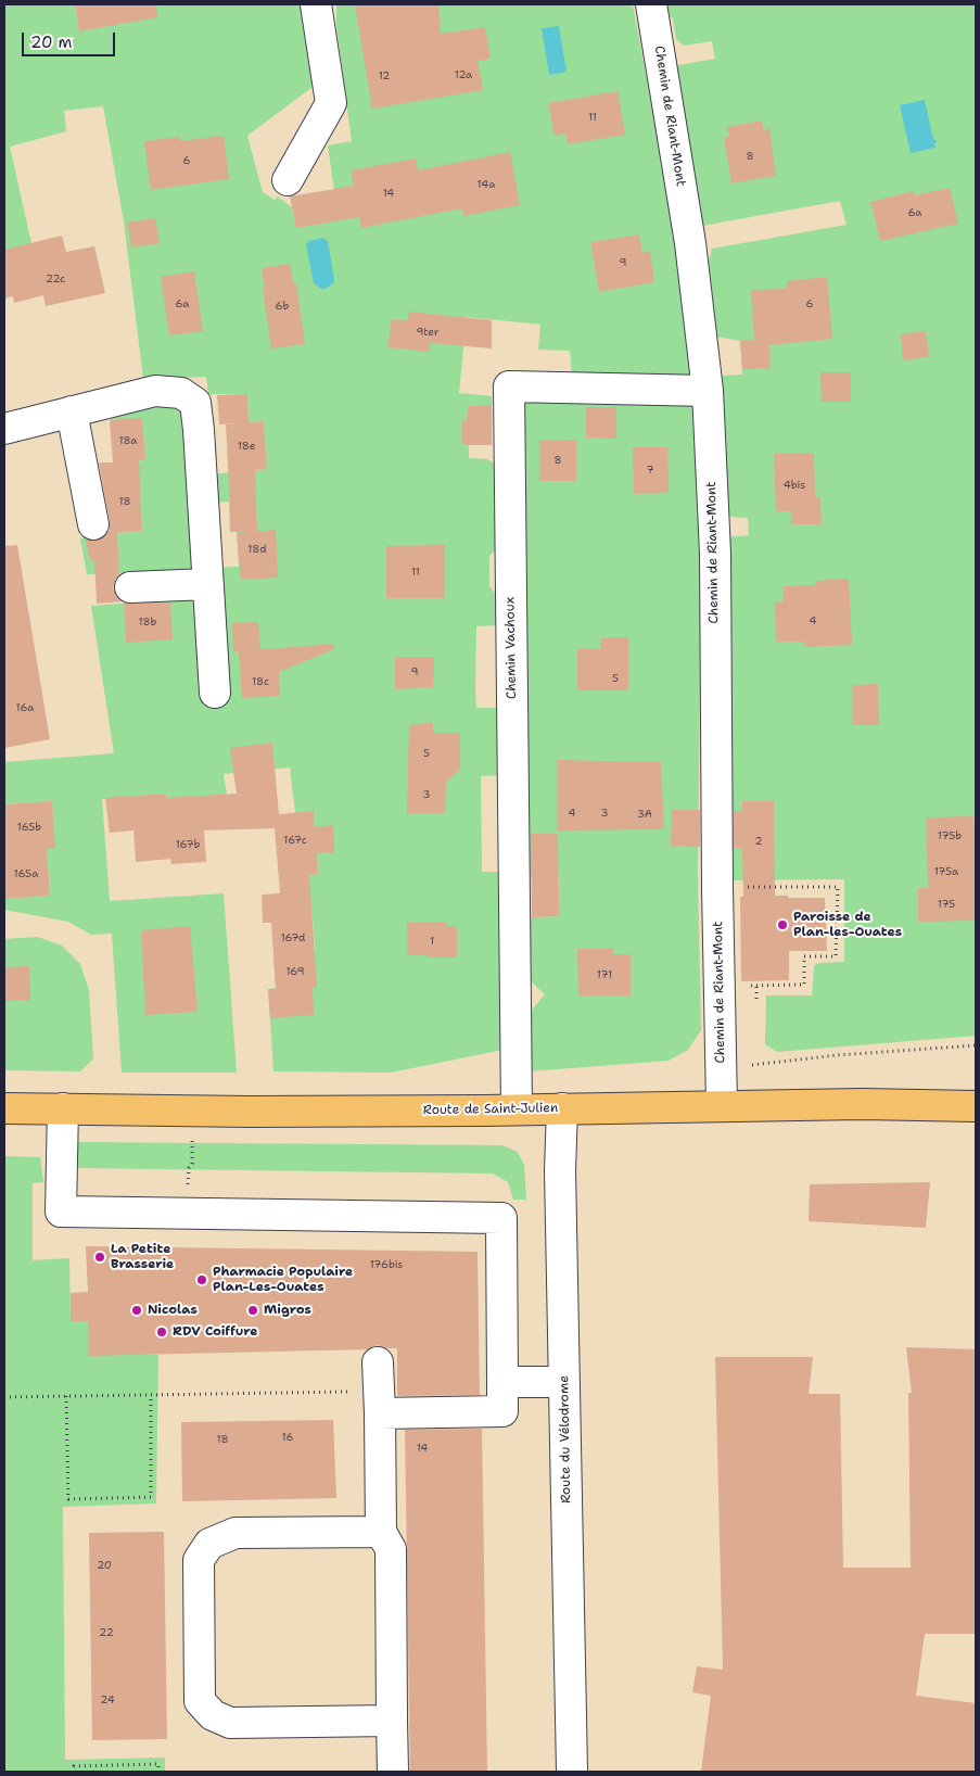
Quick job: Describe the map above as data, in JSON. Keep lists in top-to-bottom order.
{
  "streets": {
    "main road": ["Route de Saint-Julien"],
    "street": ["Chemin de Riant-Mont", "Chemin Vachoux", "Route du Vélodrome"]
  },
  "crossings": [
    ["Chemin de Riant-Mont", "Chemin Vachoux"],
    ["Chemin de Riant-Mont", "Route de Saint-Julien"],
    ["Chemin Vachoux", "Route de Saint-Julien"],
    ["Route de Saint-Julien", "Route du Vélodrome"]
  ],
  "places": [
    "Paroisse de Plan-les-Ouates",
    "La Petite Brasserie",
    "Pharmacie Populaire Plan-Les-Ouates",
    "Nicolas",
    "Migros",
    "RDV Coiffure"
  ],
  "house_numbers": [
    "12a",
    "12",
    "11",
    "8",
    "6",
    "14a",
    "14",
    "6a",
    "9",
    "22c",
    "6a",
    "6",
    "6b",
    "9ter",
    "18a",
    "18e",
    "8",
    "7",
    "4bis",
    "18",
    "18d",
    "11",
    "4",
    "18b",
    "9",
    "5",
    "18c",
    "16a",
    "5",
    "3",
    "4",
    "3",
    "3A",
    "165b",
    "175b",
    "167c",
    "2",
    "167b",
    "175a",
    "165a",
    "175",
    "167d",
    "1",
    "169",
    "171",
    "176bis",
    "16",
    "18",
    "14",
    "20",
    "22",
    "24"
  ],
  "scale_bar": "20 m"
}
